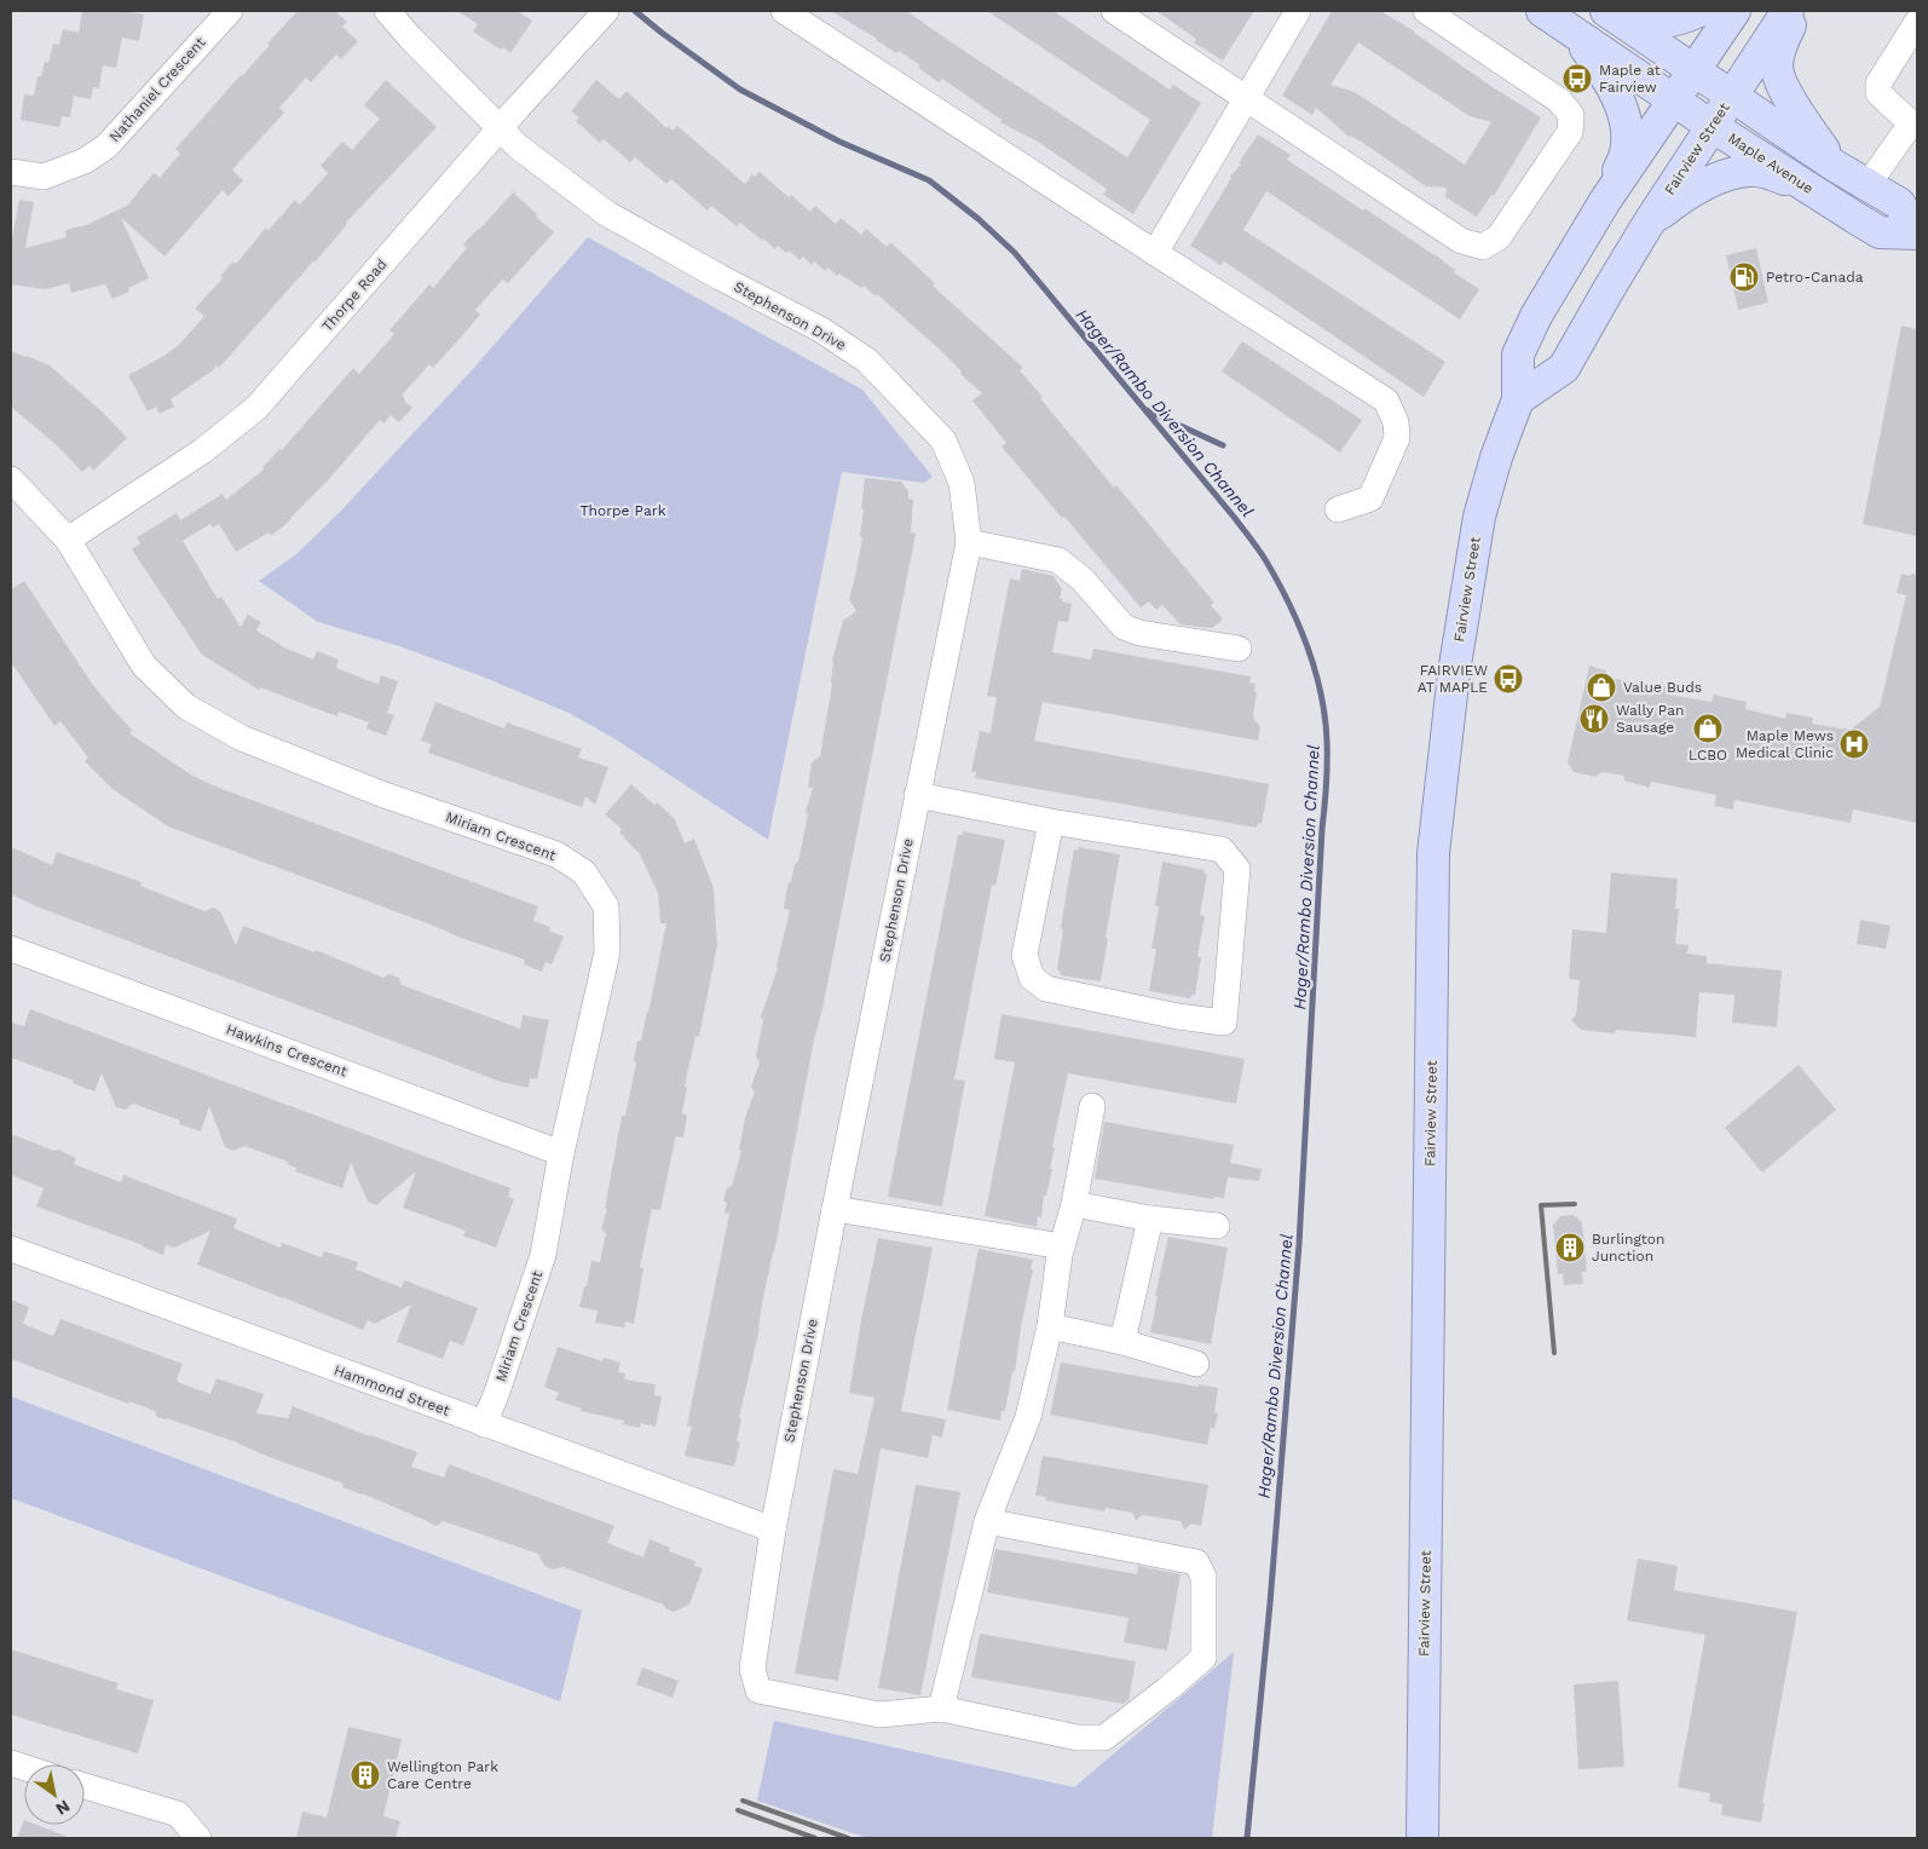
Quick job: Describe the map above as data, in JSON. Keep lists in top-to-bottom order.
{
  "streets": {
    "main road": ["Fairview Street", "Maple Avenue"],
    "street": [
      "Nathaniel Crescent",
      "Thorpe Road",
      "Stephenson Drive",
      "Miriam Crescent",
      "Hawkins Crescent",
      "Hammond Street"
    ]
  },
  "crossings": [
    ["Fairview Street", "Maple Avenue"],
    ["Thorpe Road", "Stephenson Drive"],
    ["Thorpe Road", "Miriam Crescent"],
    ["Stephenson Drive", "Hammond Street"],
    ["Miriam Crescent", "Hawkins Crescent"],
    ["Miriam Crescent", "Hammond Street"]
  ],
  "water": ["Hager/Rambo Diversion Channel"],
  "parks": ["Thorpe Park"],
  "places": {
    "bus stop": ["Maple at Fairview", "FAIRVIEW AT MAPLE"],
    "fuel station": ["Petro-Canada"],
    "shop": ["Value Buds", "LCBO"],
    "restaurant": ["Wally Pan Sausage"],
    "hospital": ["Maple Mews Medical Clinic"],
    "building": ["Burlington Junction", "Wellington Park Care Centre"]
  },
  "north": "bottom right"
}
